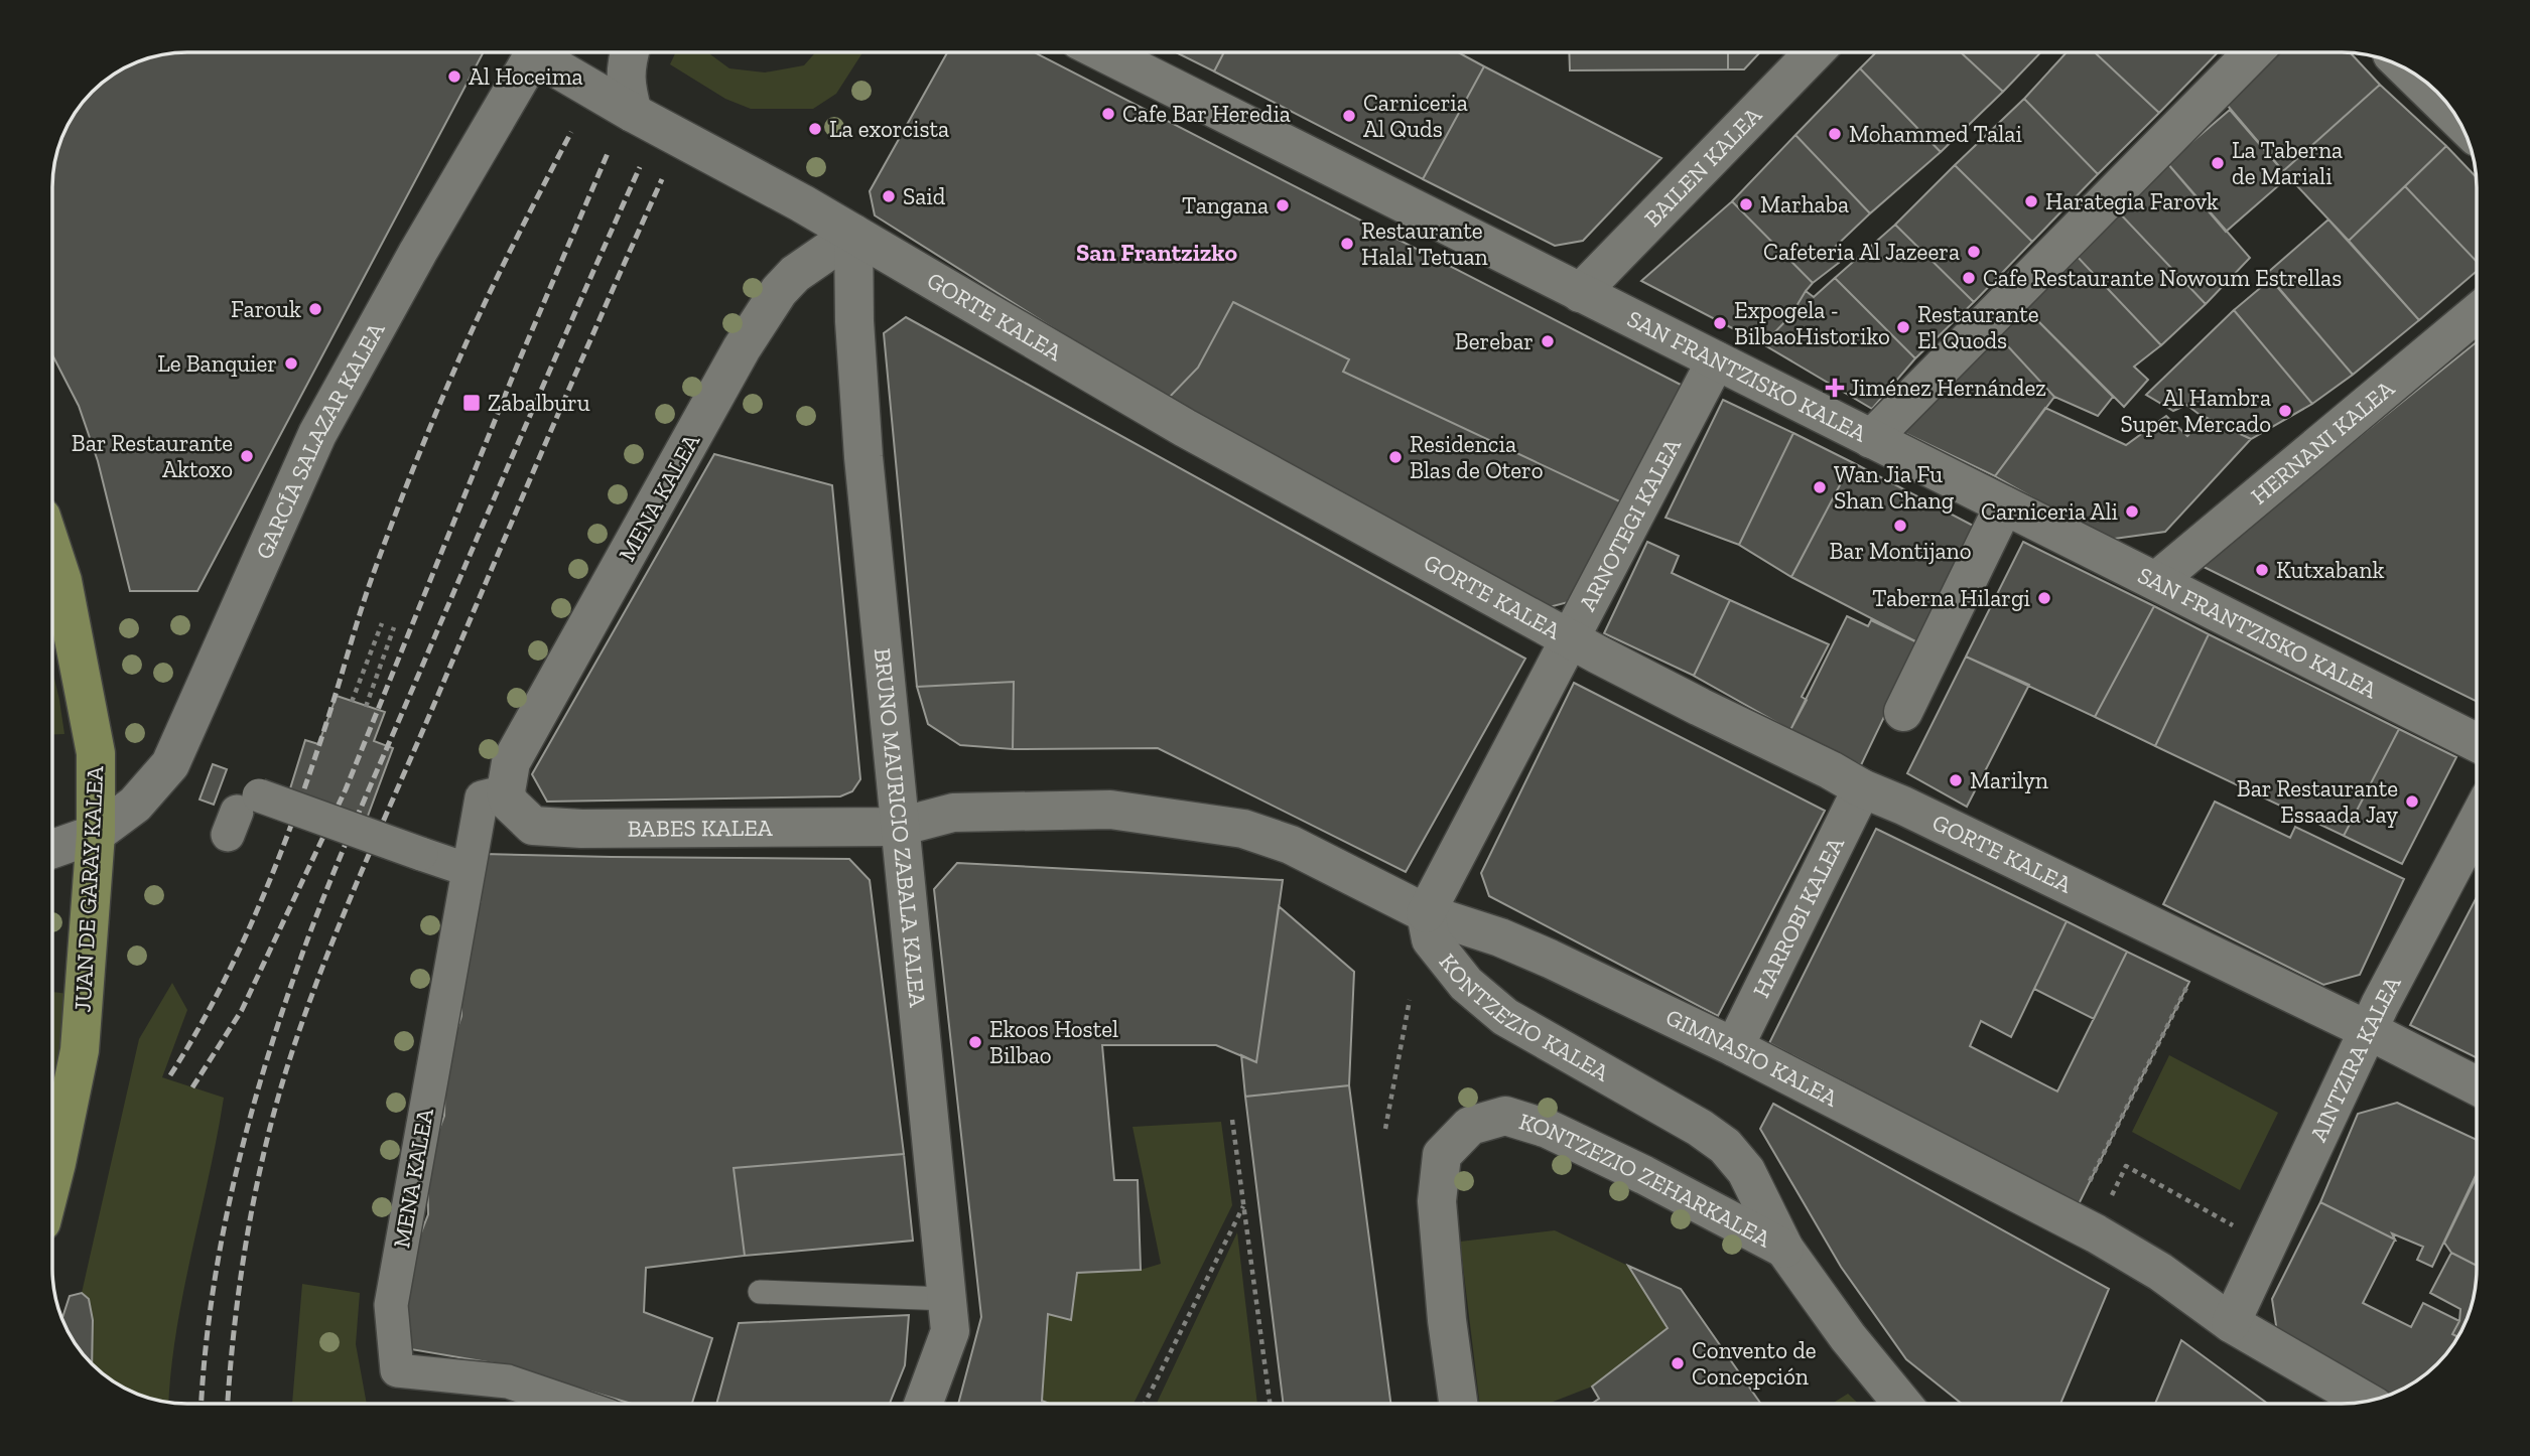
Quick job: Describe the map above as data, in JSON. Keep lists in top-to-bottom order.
{
  "streets": {
    "main road": ["JUAN DE GARAY KALEA"],
    "street": [
      "BAILEN KALEA",
      "GORTE KALEA",
      "SAN FRANTZISKO KALEA",
      "GARCÍA SALAZAR KALEA",
      "HERNANI KALEA",
      "MENA KALEA",
      "ARNOTEGI KALEA",
      "BABES KALEA",
      "BRUNO MAURICIO ZABALA KALEA",
      "HARROBI KALEA",
      "KONTZEZIO KALEA",
      "GIMNASIO KALEA",
      "AINTZIRA KALEA",
      "KONTZEZIO ZEHARKALEA"
    ]
  },
  "crossings": [
    ["BAILEN KALEA", "SAN FRANTZISKO KALEA"],
    ["GORTE KALEA", "MENA KALEA"],
    ["GORTE KALEA", "ARNOTEGI KALEA"],
    ["GORTE KALEA", "BRUNO MAURICIO ZABALA KALEA"],
    ["GORTE KALEA", "HARROBI KALEA"],
    ["GORTE KALEA", "AINTZIRA KALEA"],
    ["SAN FRANTZISKO KALEA", "HERNANI KALEA"],
    ["SAN FRANTZISKO KALEA", "ARNOTEGI KALEA"],
    ["GARCÍA SALAZAR KALEA", "JUAN DE GARAY KALEA"],
    ["MENA KALEA", "BABES KALEA"],
    ["MENA KALEA", "BRUNO MAURICIO ZABALA KALEA"],
    ["ARNOTEGI KALEA", "KONTZEZIO KALEA"],
    ["ARNOTEGI KALEA", "GIMNASIO KALEA"],
    ["BABES KALEA", "BRUNO MAURICIO ZABALA KALEA"],
    ["HARROBI KALEA", "GIMNASIO KALEA"],
    ["KONTZEZIO KALEA", "GIMNASIO KALEA"],
    ["KONTZEZIO KALEA", "KONTZEZIO ZEHARKALEA"],
    ["GIMNASIO KALEA", "AINTZIRA KALEA"]
  ],
  "districts": ["San Frantzizko"],
  "places": {
    "other": [
      "Al Hoceima",
      "Cafe Bar Heredia",
      "Carniceria Al Quds",
      "La exorcista",
      "Mohammed Talai",
      "La Taberna de Mariali",
      "Said",
      "Harategia Farovk",
      "Marhaba",
      "Tangana",
      "Restaurante Halal Tetuan",
      "Cafeteria Al Jazeera",
      "Cafe Restaurante Nowoum Estrellas",
      "Farouk",
      "Expogela - BilbaoHistoriko",
      "Restaurante El Quods",
      "Berebar",
      "Le Banquier",
      "Al Hambra Super Mercado",
      "Bar Restaurante Aktoxo",
      "Residencia Blas de Otero",
      "Wan Jia Fu Shan Chang",
      "Carniceria Ali",
      "Bar Montijano",
      "Kutxabank",
      "Taberna Hilargi",
      "Marilyn",
      "Bar Restaurante Essaada Jay",
      "Ekoos Hostel Bilbao",
      "Convento de Concepción"
    ],
    "health": ["Jiménez Hernández"],
    "transit": ["Zabalburu"]
  }
}
